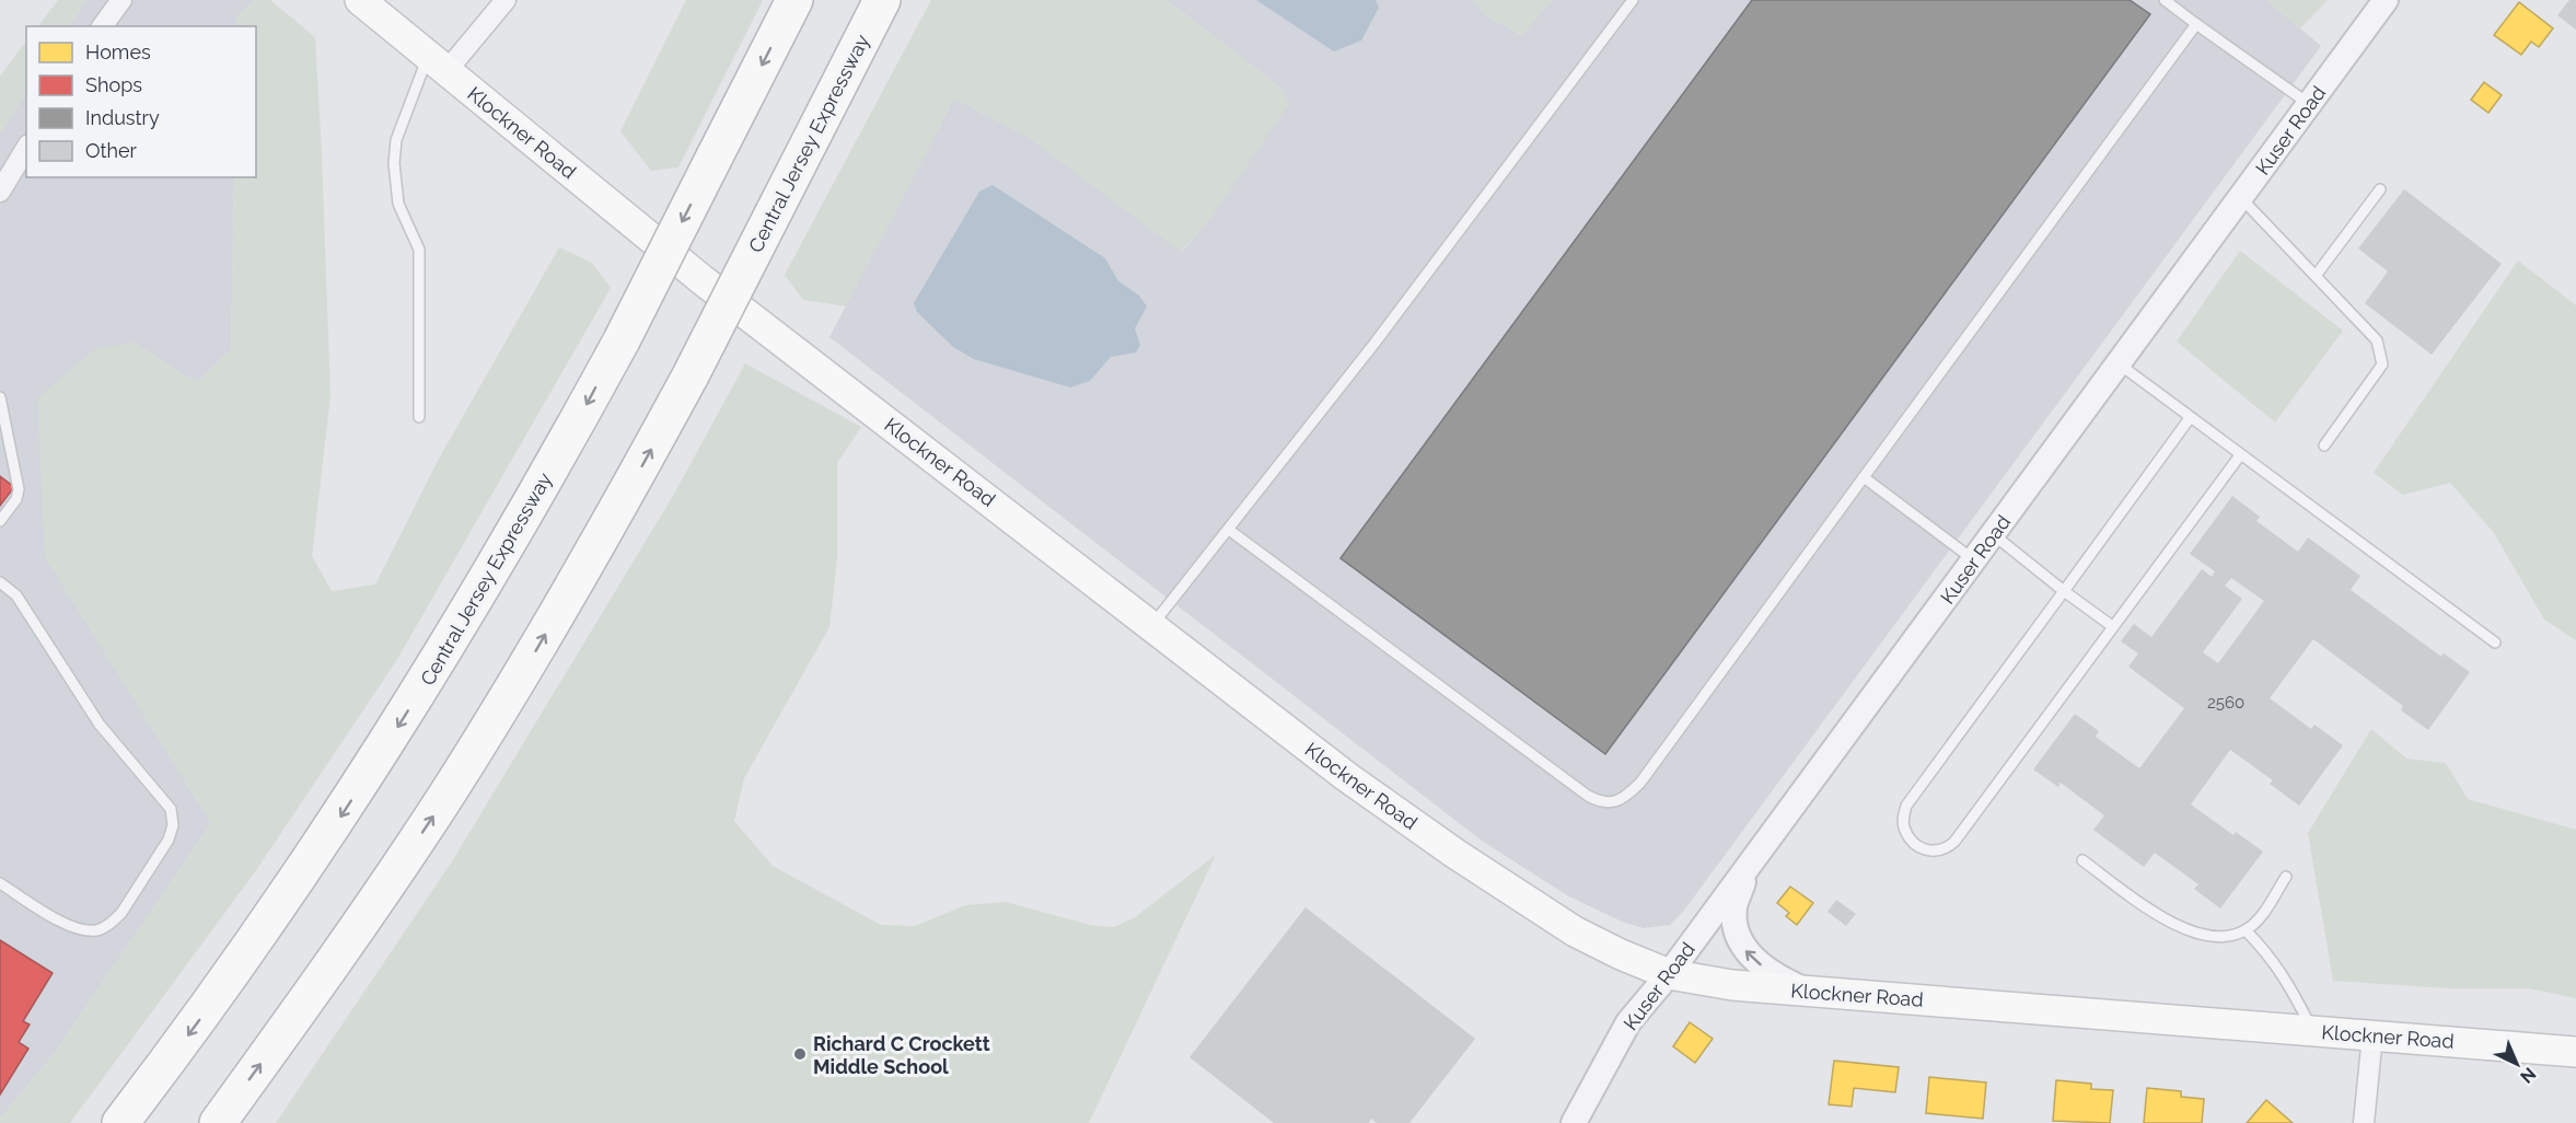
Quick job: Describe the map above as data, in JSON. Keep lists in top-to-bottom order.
{
  "streets": {
    "highway": ["Central Jersey Expressway"],
    "main road": ["Klockner Road"],
    "street": ["Kuser Road"]
  },
  "crossings": [
    ["Kuser Road", "Klockner Road"]
  ],
  "places": ["Richard C Crockett Middle School"],
  "house_numbers": ["2560"],
  "legend": [
    "Homes",
    "Shops",
    "Industry",
    "Other"
  ],
  "north": "bottom right"
}
